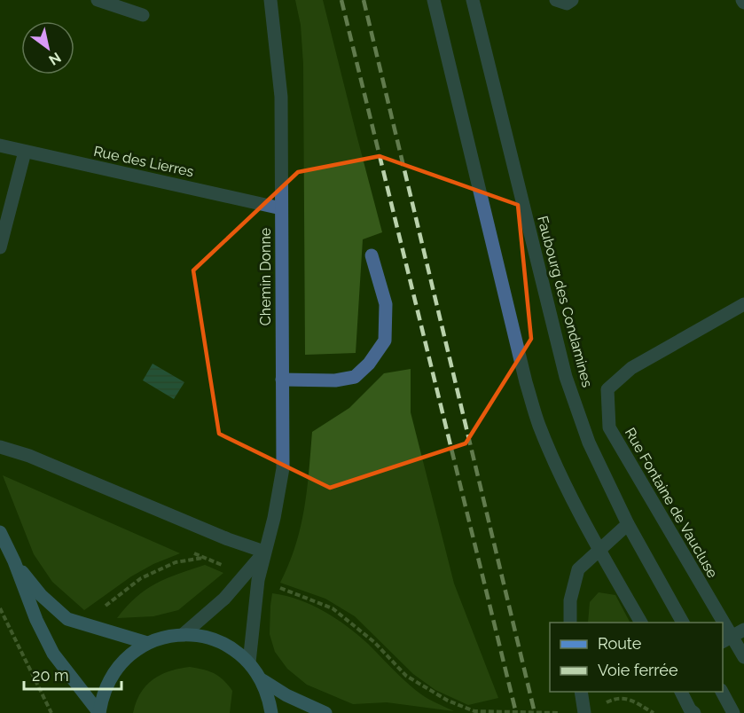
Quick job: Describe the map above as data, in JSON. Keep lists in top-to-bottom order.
{
  "streets": {
    "street": [
      "Rue des Lierres",
      "Chemin Donne",
      "Faubourg des Condamines",
      "Rue Fontaine de Vaucluse"
    ]
  },
  "crossings": [
    ["Rue des Lierres", "Chemin Donne"]
  ],
  "legend": ["Route", "Voie ferrée"],
  "scale_bar": "20 m",
  "north": "bottom right"
}
